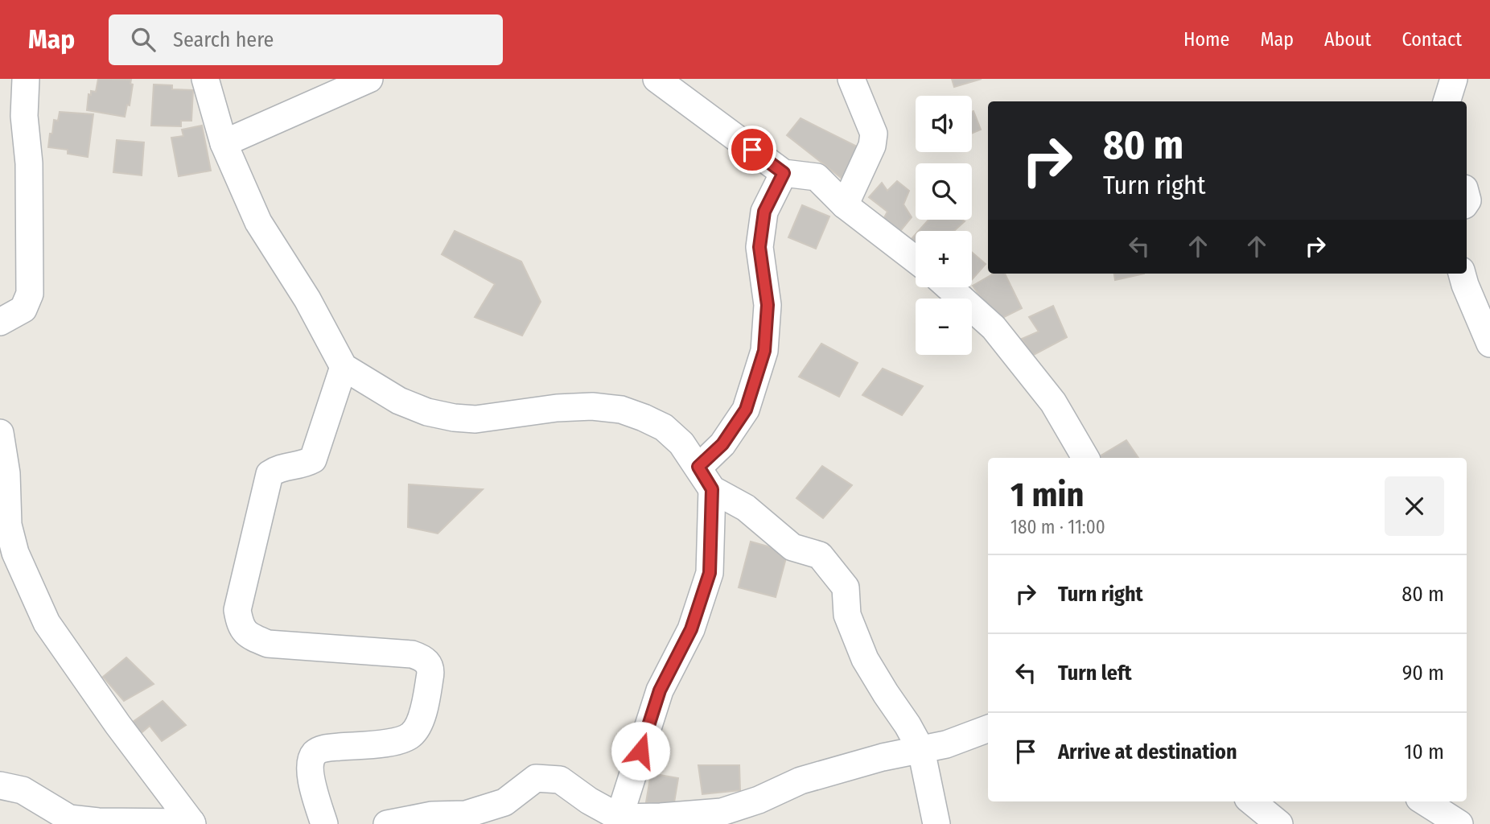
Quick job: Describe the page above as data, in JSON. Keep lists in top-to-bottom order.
{
  "page": {
    "header": "Map",
    "search": "Search here",
    "nav": [
      "Home",
      "Map",
      "About",
      "Contact"
    ],
    "map_buttons": ["+", "−"],
    "turn": ["80 m", "Turn right"],
    "heading": ["1 min", "180 m · 11:00"],
    "list": [
      {
        "name": "Turn right",
        "value": "80 m"
      },
      {
        "name": "Turn left",
        "value": "90 m"
      },
      {
        "name": "Arrive at destination",
        "value": "10 m"
      }
    ]
  }
}
